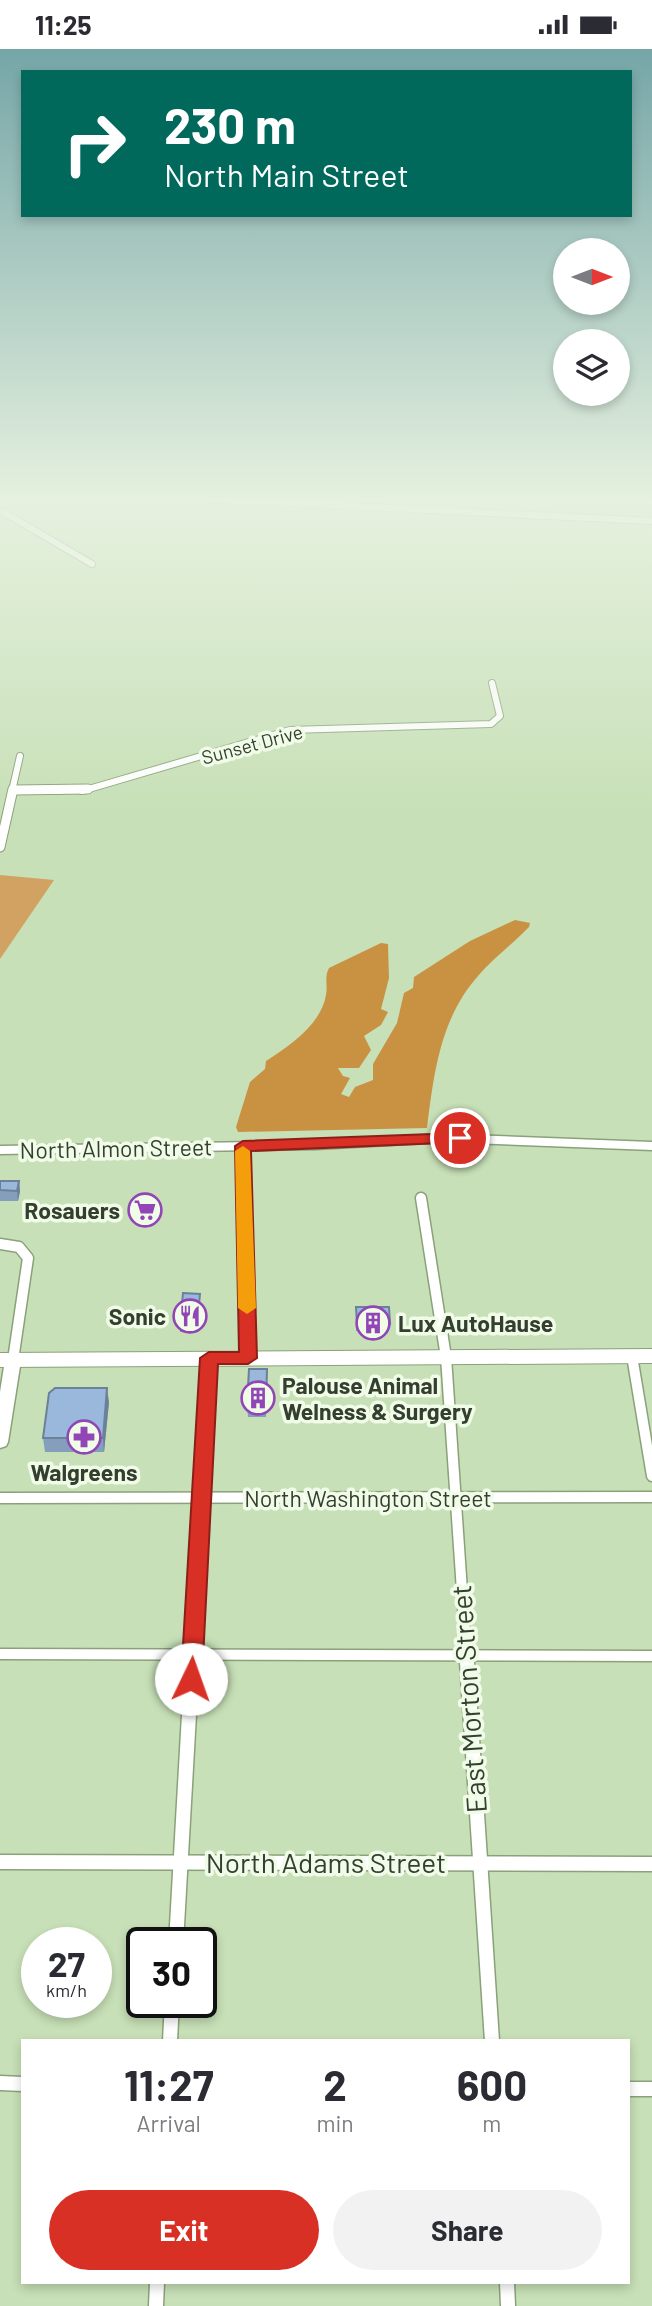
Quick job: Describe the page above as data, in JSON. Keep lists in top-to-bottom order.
{
  "streets": {
    "street": [
      "Sunset Drive",
      "North Almon Street",
      "North Washington Street",
      "East Morton Street",
      "North Adams Street"
    ]
  },
  "crossings": [
    ["North Washington Street", "East Morton Street"],
    ["East Morton Street", "North Adams Street"]
  ],
  "places": {
    "supermarket": ["Rosauers"],
    "restaurant": ["Sonic"],
    "building": ["Lux AutoHause", "Palouse Animal Welness & Surgery"],
    "pharmacy": ["Walgreens"]
  },
  "north": "right",
  "page": {
    "status": "11:25",
    "turn": ["230 m", "North Main Street"],
    "speed": "27 km/h",
    "limit": "30",
    "eta": [
      "11:27",
      "Arrival",
      "2",
      "min",
      "600",
      "m"
    ],
    "buttons": ["Exit", "Share"]
  }
}
